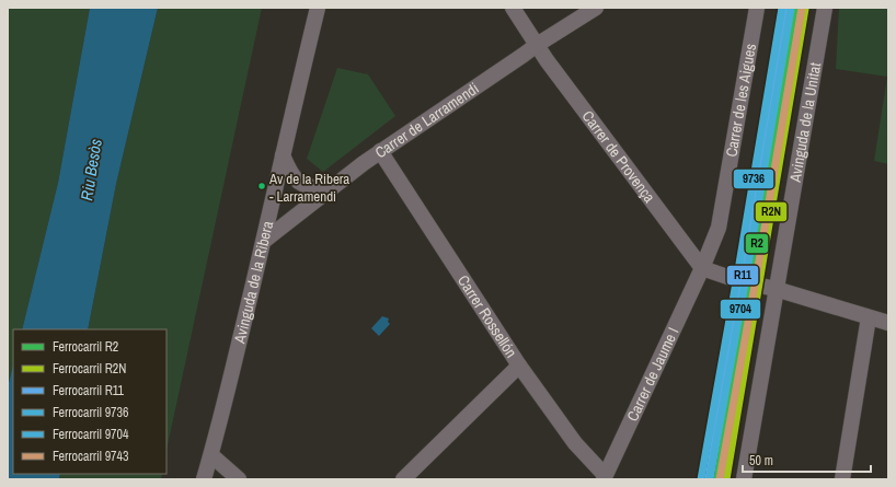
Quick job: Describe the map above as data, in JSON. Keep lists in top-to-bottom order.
{
  "streets": {
    "street": [
      "Carrer de les Aigues",
      "Carrer de Larramendi",
      "Avinguda de la Unitat",
      "Carrer de Provença",
      "Avinguda de la Ribera",
      "Carrer Rossellón",
      "Carrer de Jaume I"
    ]
  },
  "crossings": [
    ["Carrer de les Aigues", "Carrer de Provença"],
    ["Carrer de les Aigues", "Carrer de Jaume I"],
    ["Carrer de Larramendi", "Carrer de Provença"],
    ["Carrer de Larramendi", "Avinguda de la Ribera"],
    ["Carrer de Larramendi", "Carrer Rossellón"],
    ["Carrer de Provença", "Carrer de Jaume I"],
    ["Carrer Rossellón", "Carrer de Jaume I"]
  ],
  "water": ["Riu Besòs"],
  "places": ["Av de la Ribera - Larramendi"],
  "lines": [
    "rail line R2",
    "rail line R11",
    "rail line 9736",
    "rail line 9743",
    "rail line R2N",
    "rail line 9704"
  ],
  "legend": [
    "Ferrocarril R2",
    "Ferrocarril R2N",
    "Ferrocarril R11",
    "Ferrocarril 9736",
    "Ferrocarril 9704",
    "Ferrocarril 9743"
  ],
  "scale_bar": "50 m"
}
